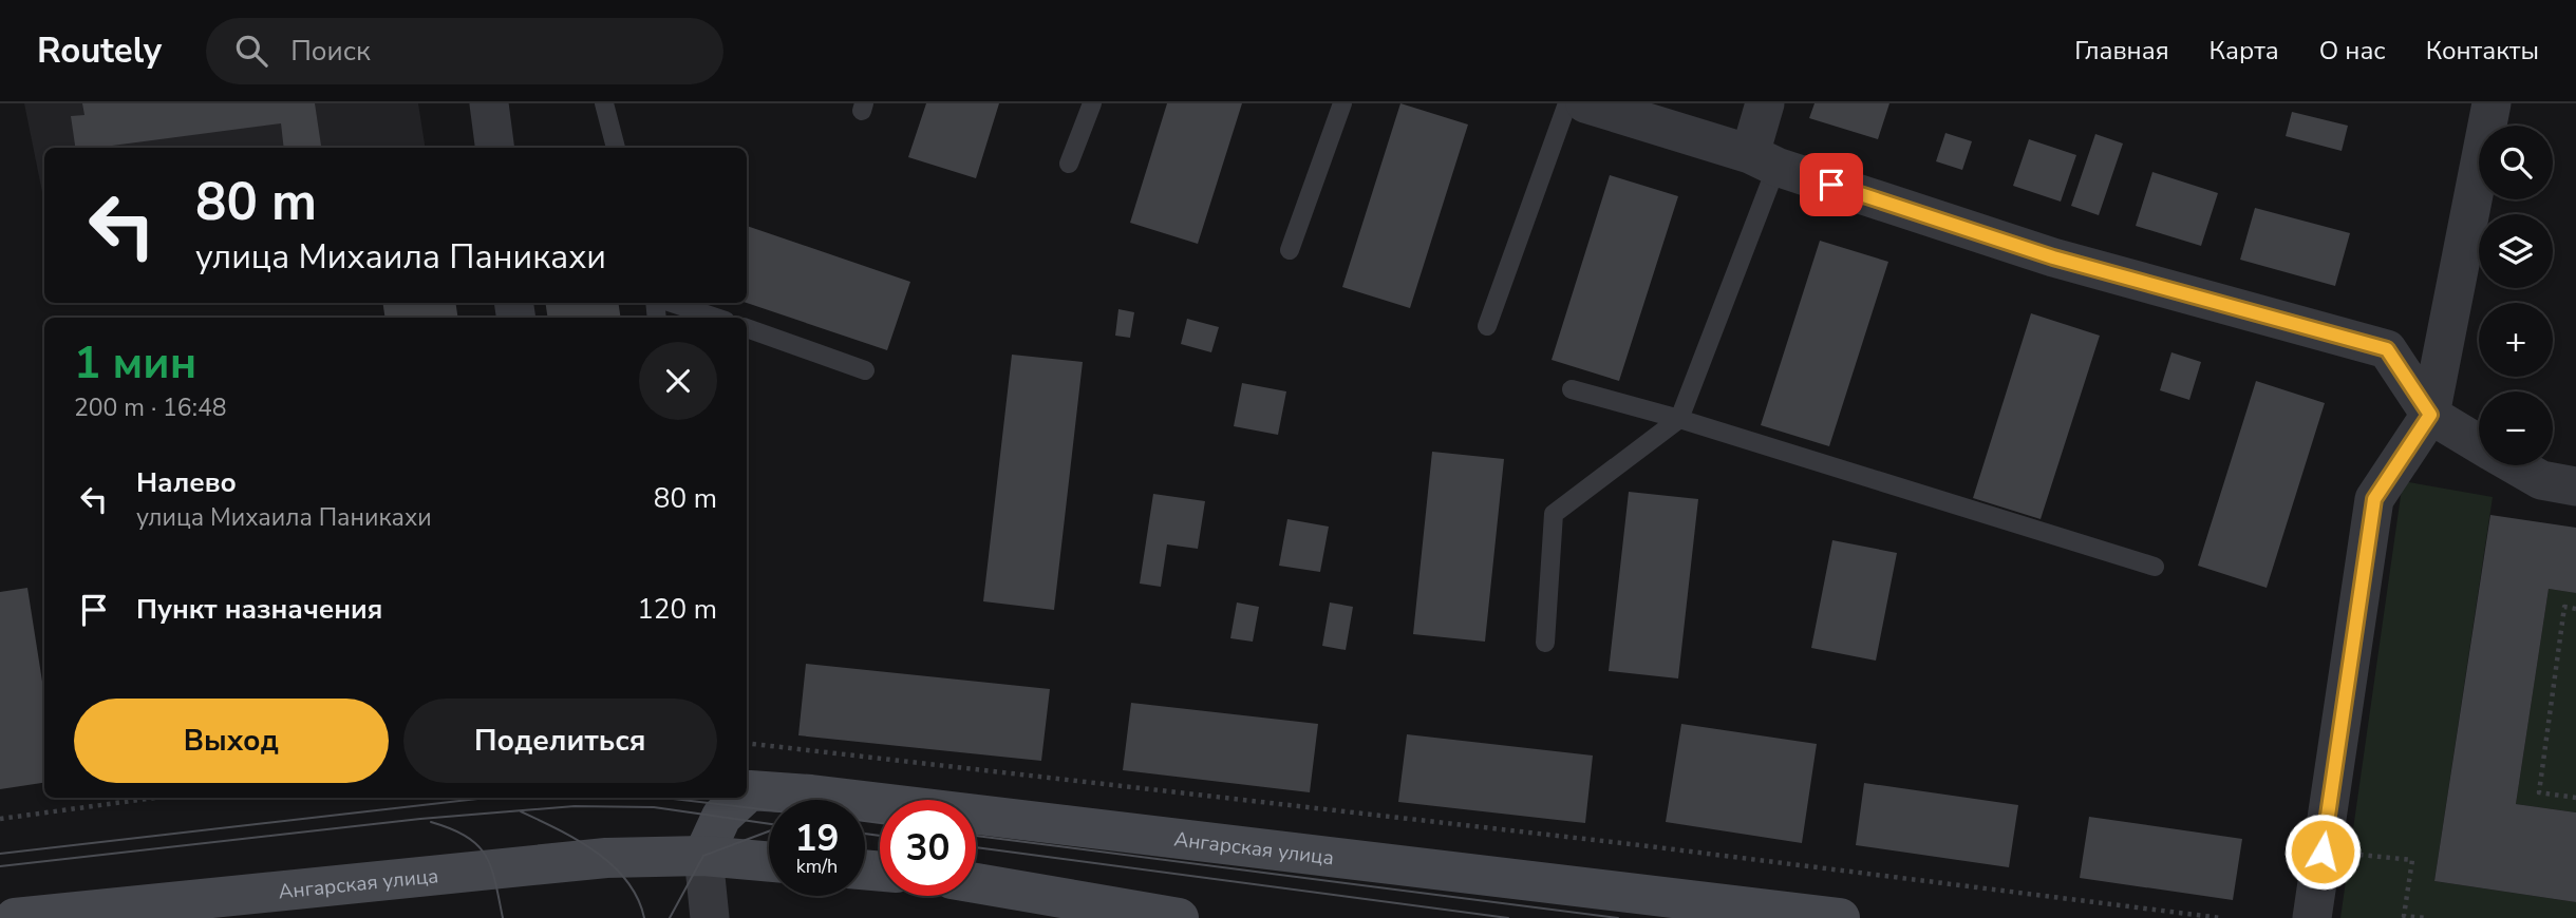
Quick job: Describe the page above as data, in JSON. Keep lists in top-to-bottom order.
{
  "streets": {
    "main road": ["Ангарская улица"]
  },
  "page": {
    "header": "Routely",
    "search": "Поиск",
    "nav": [
      "Главная",
      "Карта",
      "О нас",
      "Контакты"
    ],
    "map_buttons": ["+", "−"],
    "turn": ["80 m", "улица Михаила Паникахи"],
    "heading": ["1 мин", "200 m · 16:48"],
    "list": [
      {
        "name": "Налево",
        "note": "улица Михаила Паникахи",
        "value": "80 m"
      },
      {
        "name": "Пункт назначения",
        "value": "120 m"
      }
    ],
    "buttons": ["Выход", "Поделиться"],
    "speed": "19 km/h",
    "limit": "30"
  }
}
